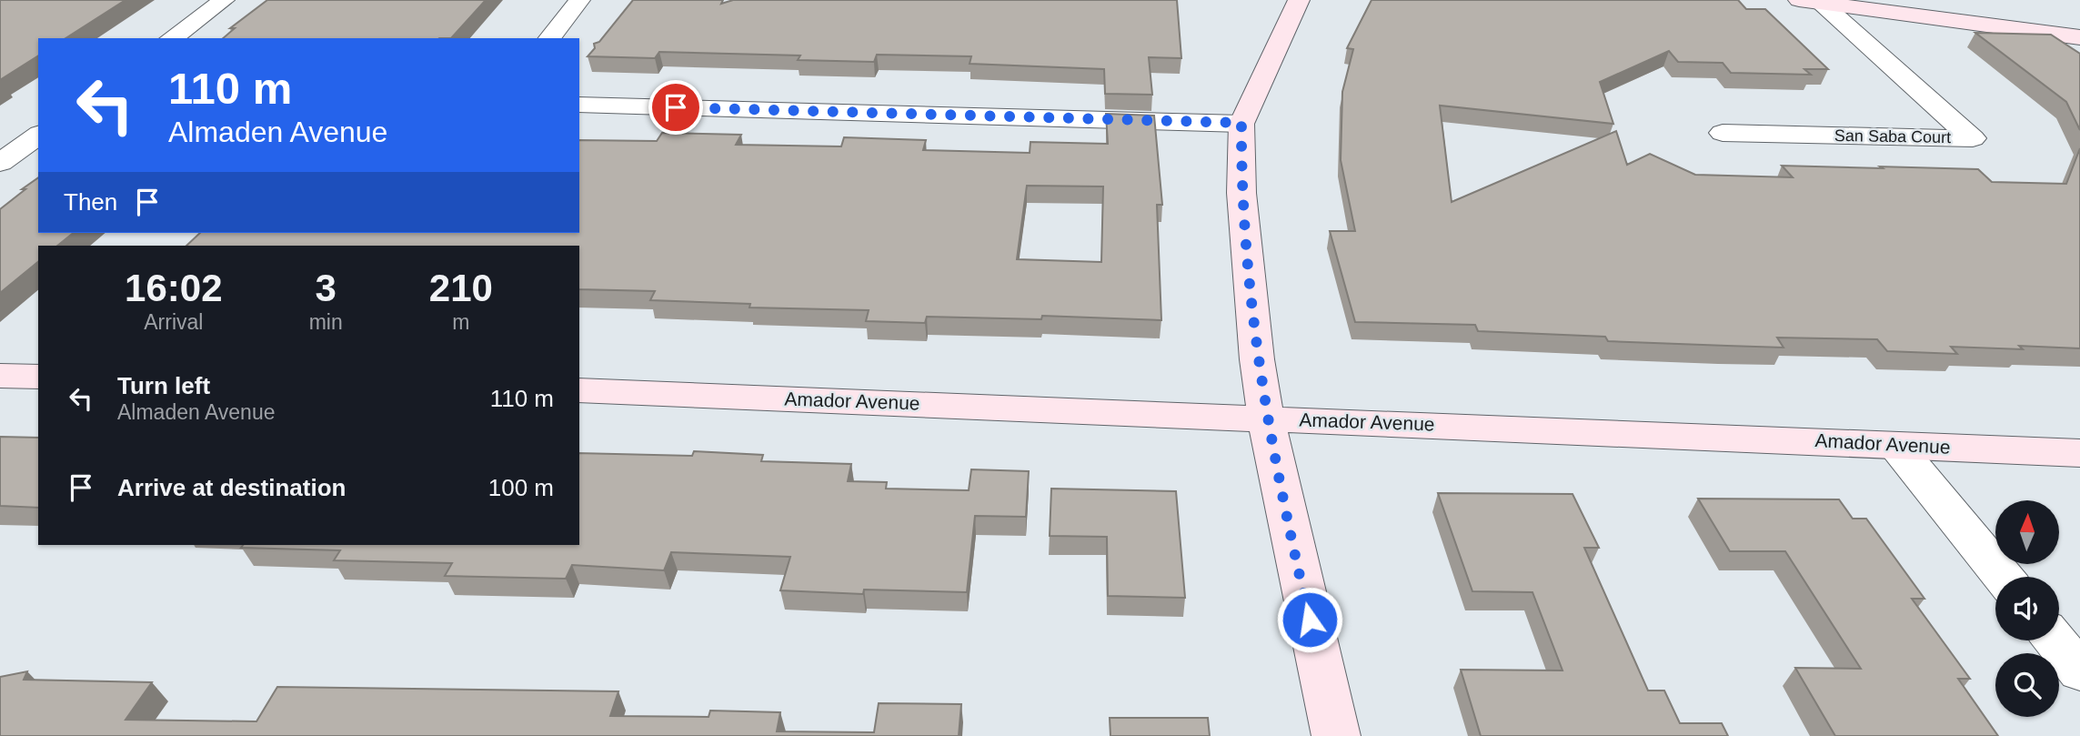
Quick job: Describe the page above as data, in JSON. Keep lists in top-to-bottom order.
{
  "streets": {
    "street": ["San Saba Court", "Amador Avenue"]
  },
  "north": "top",
  "page": {
    "turn": ["110 m", "Almaden Avenue"],
    "then": "Then",
    "eta": [
      "16:02",
      "Arrival",
      "3",
      "min",
      "210",
      "m"
    ],
    "list": [
      {
        "name": "Turn left",
        "note": "Almaden Avenue",
        "value": "110 m"
      },
      {
        "name": "Arrive at destination",
        "value": "100 m"
      }
    ]
  }
}
